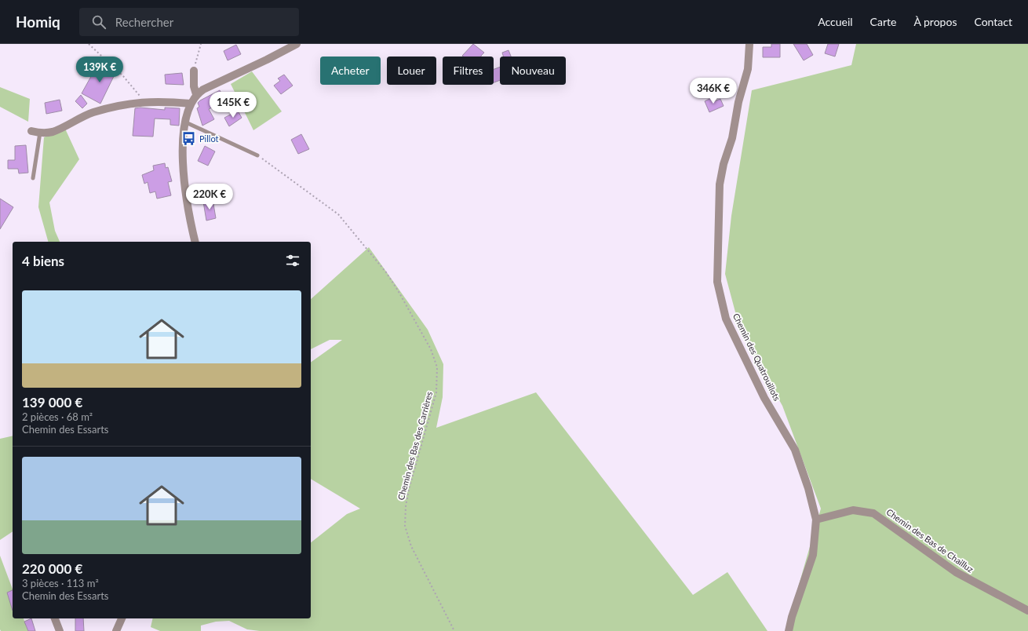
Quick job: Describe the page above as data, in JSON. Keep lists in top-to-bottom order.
{
  "streets": {
    "street": ["Chemin des Quatrouillots", "Chemin des Bas de Chailluz"],
    "path": ["Chemin des Bas des Carrières"]
  },
  "crossings": [
    ["Chemin des Quatrouillots", "Chemin des Bas de Chailluz"]
  ],
  "places": {
    "bus stop": ["Pillot"]
  },
  "page": {
    "header": "Homiq",
    "search": "Rechercher",
    "nav": [
      "Accueil",
      "Carte",
      "À propos",
      "Contact"
    ],
    "price": [
      "139K €",
      "346K €",
      "145K €",
      "220K €"
    ],
    "chip": [
      "Acheter",
      "Louer",
      "Filtres",
      "Nouveau"
    ],
    "heading": "4 biens",
    "list": [
      {
        "name": "139 000 €",
        "note": "2 pièces · 68 m² · Chemin des Essarts"
      },
      {
        "name": "220 000 €",
        "note": "3 pièces · 113 m² · Chemin des Essarts"
      }
    ]
  }
}
